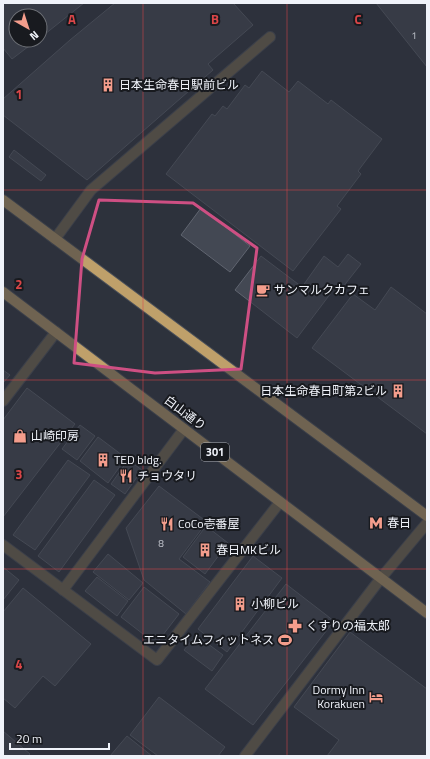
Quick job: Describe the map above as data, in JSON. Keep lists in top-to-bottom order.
{
  "streets": {
    "main road": ["白山通り", "301"]
  },
  "places": {
    "building": [
      "日本生命春日駅前ビル",
      "日本生命春日町第2ビル",
      "TED bldg.",
      "春日MKビル",
      "小柳ビル"
    ],
    "cafe": ["サンマルクカフェ"],
    "shop": ["山崎印房"],
    "restaurant": ["チョウタリ", "CoCo壱番屋"],
    "metro station": ["春日"],
    "pharmacy": ["くすりの福太郎"],
    "sports": ["エニタイムフィットネス"],
    "hotel": ["Dormy Inn Korakuen"]
  },
  "house_numbers": ["1", "8"],
  "scale_bar": "20 m",
  "north": "bottom right",
  "grid": {
    "columns": ["A", "B", "C"],
    "rows": [
      "1",
      "2",
      "3",
      "4"
    ]
  }
}
